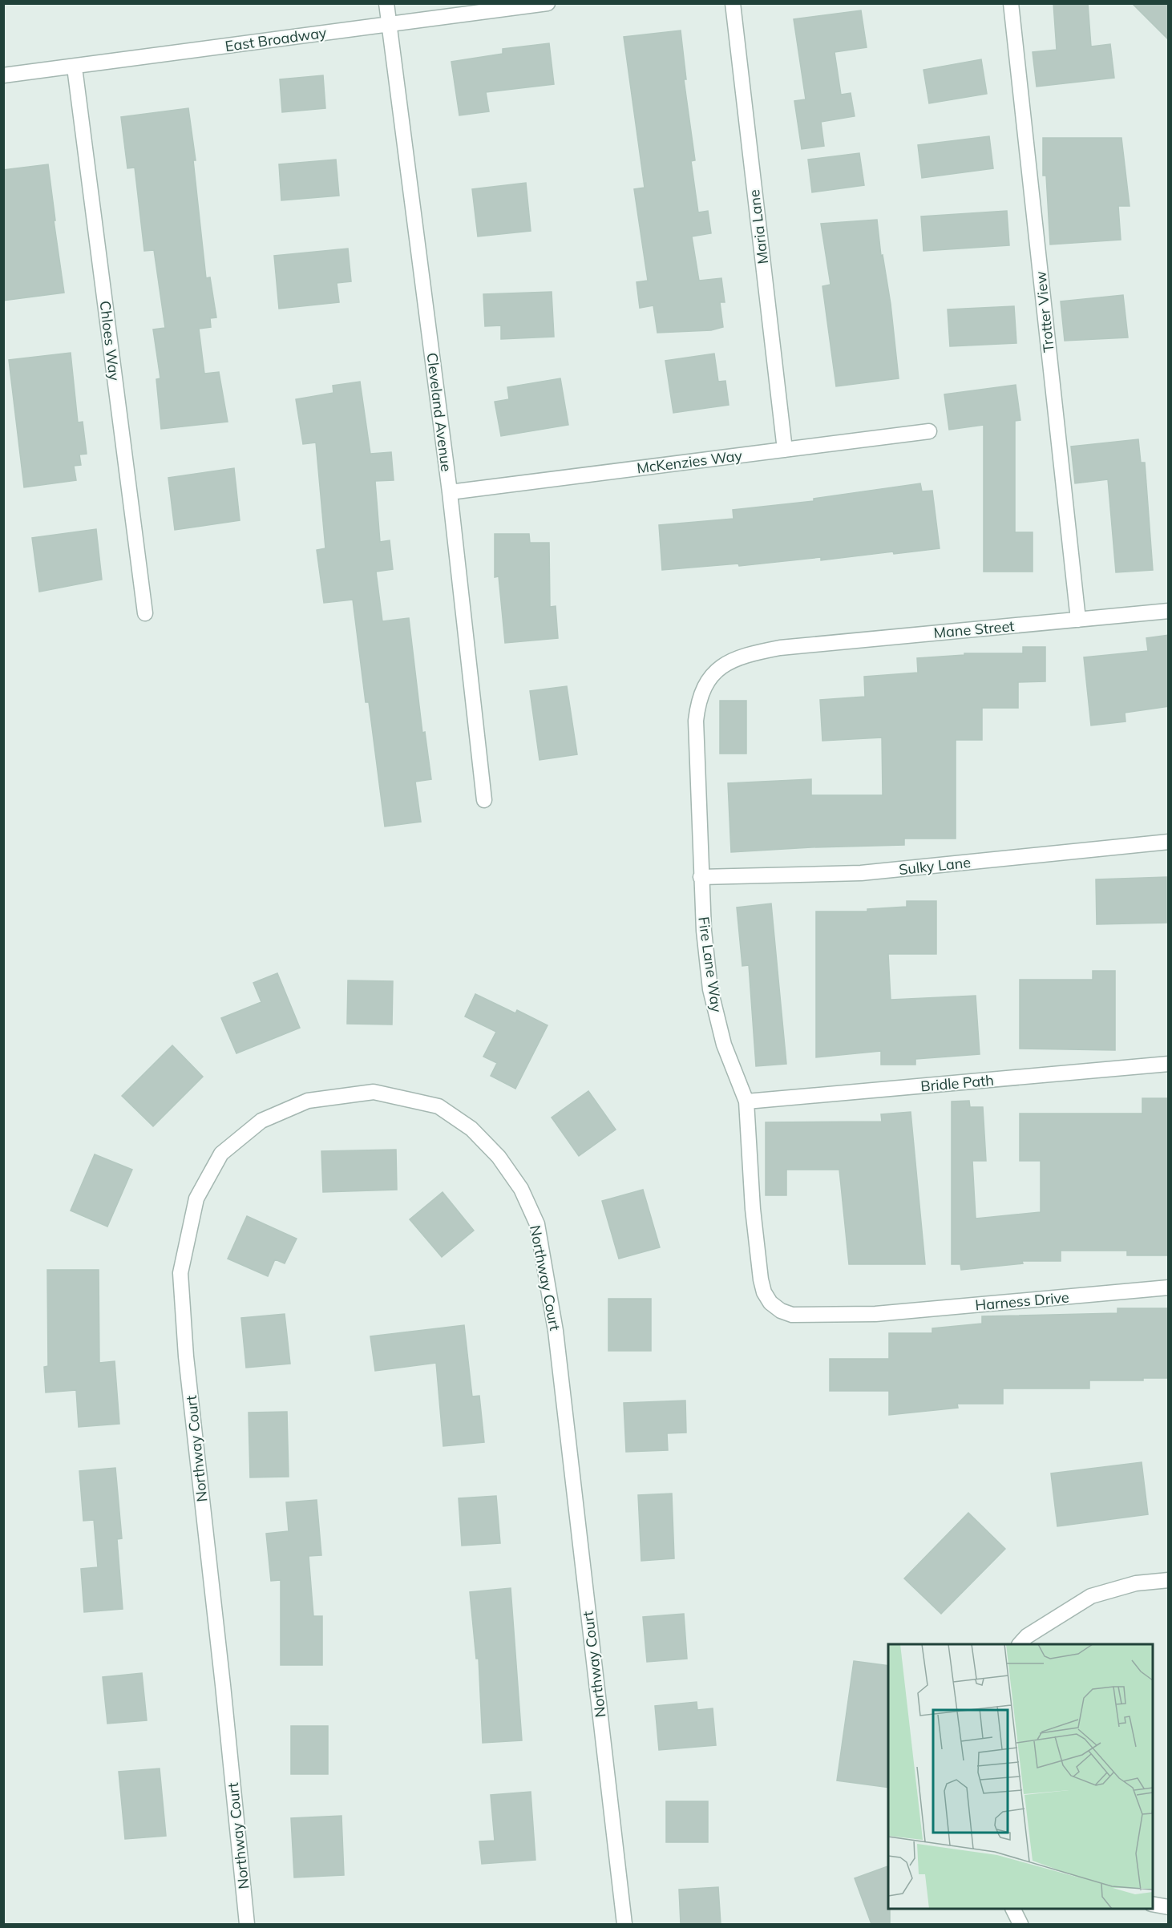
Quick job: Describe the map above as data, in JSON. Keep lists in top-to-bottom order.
{
  "streets": {
    "street": [
      "East Broadway",
      "Maria Lane",
      "Trotter View",
      "Chloes Way",
      "Cleveland Avenue",
      "McKenzies Way",
      "Mane Street",
      "Sulky Lane",
      "Fire Lane Way",
      "Bridle Path",
      "Northway Court",
      "Harness Drive"
    ]
  },
  "crossings": [
    ["East Broadway", "Chloes Way"],
    ["East Broadway", "Cleveland Avenue"],
    ["Maria Lane", "McKenzies Way"],
    ["Trotter View", "Mane Street"],
    ["Cleveland Avenue", "McKenzies Way"],
    ["Mane Street", "Fire Lane Way"],
    ["Sulky Lane", "Fire Lane Way"],
    ["Fire Lane Way", "Bridle Path"],
    ["Fire Lane Way", "Harness Drive"]
  ]
}
